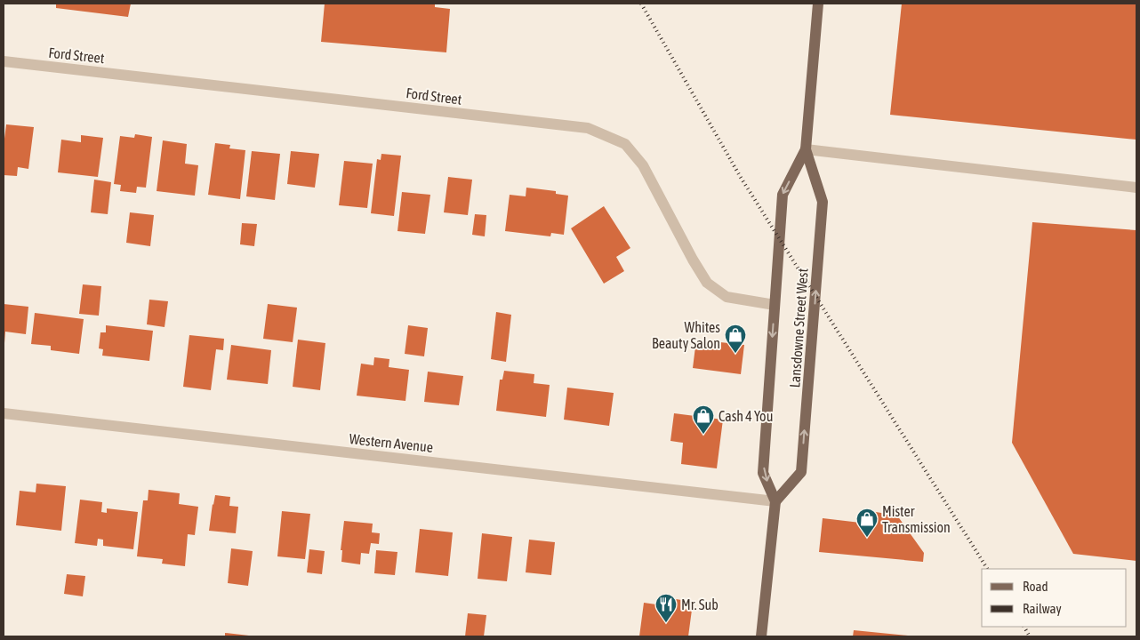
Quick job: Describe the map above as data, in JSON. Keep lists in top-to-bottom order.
{
  "streets": {
    "main road": ["Lansdowne Street West"],
    "street": ["Ford Street", "Western Avenue"]
  },
  "crossings": [
    ["Ford Street", "Lansdowne Street West"],
    ["Lansdowne Street West", "Western Avenue"]
  ],
  "places": {
    "shop": ["Whites Beauty Salon", "Cash 4 You", "Mister Transmission"],
    "restaurant": ["Mr. Sub"]
  },
  "legend": ["Road", "Railway"]
}
